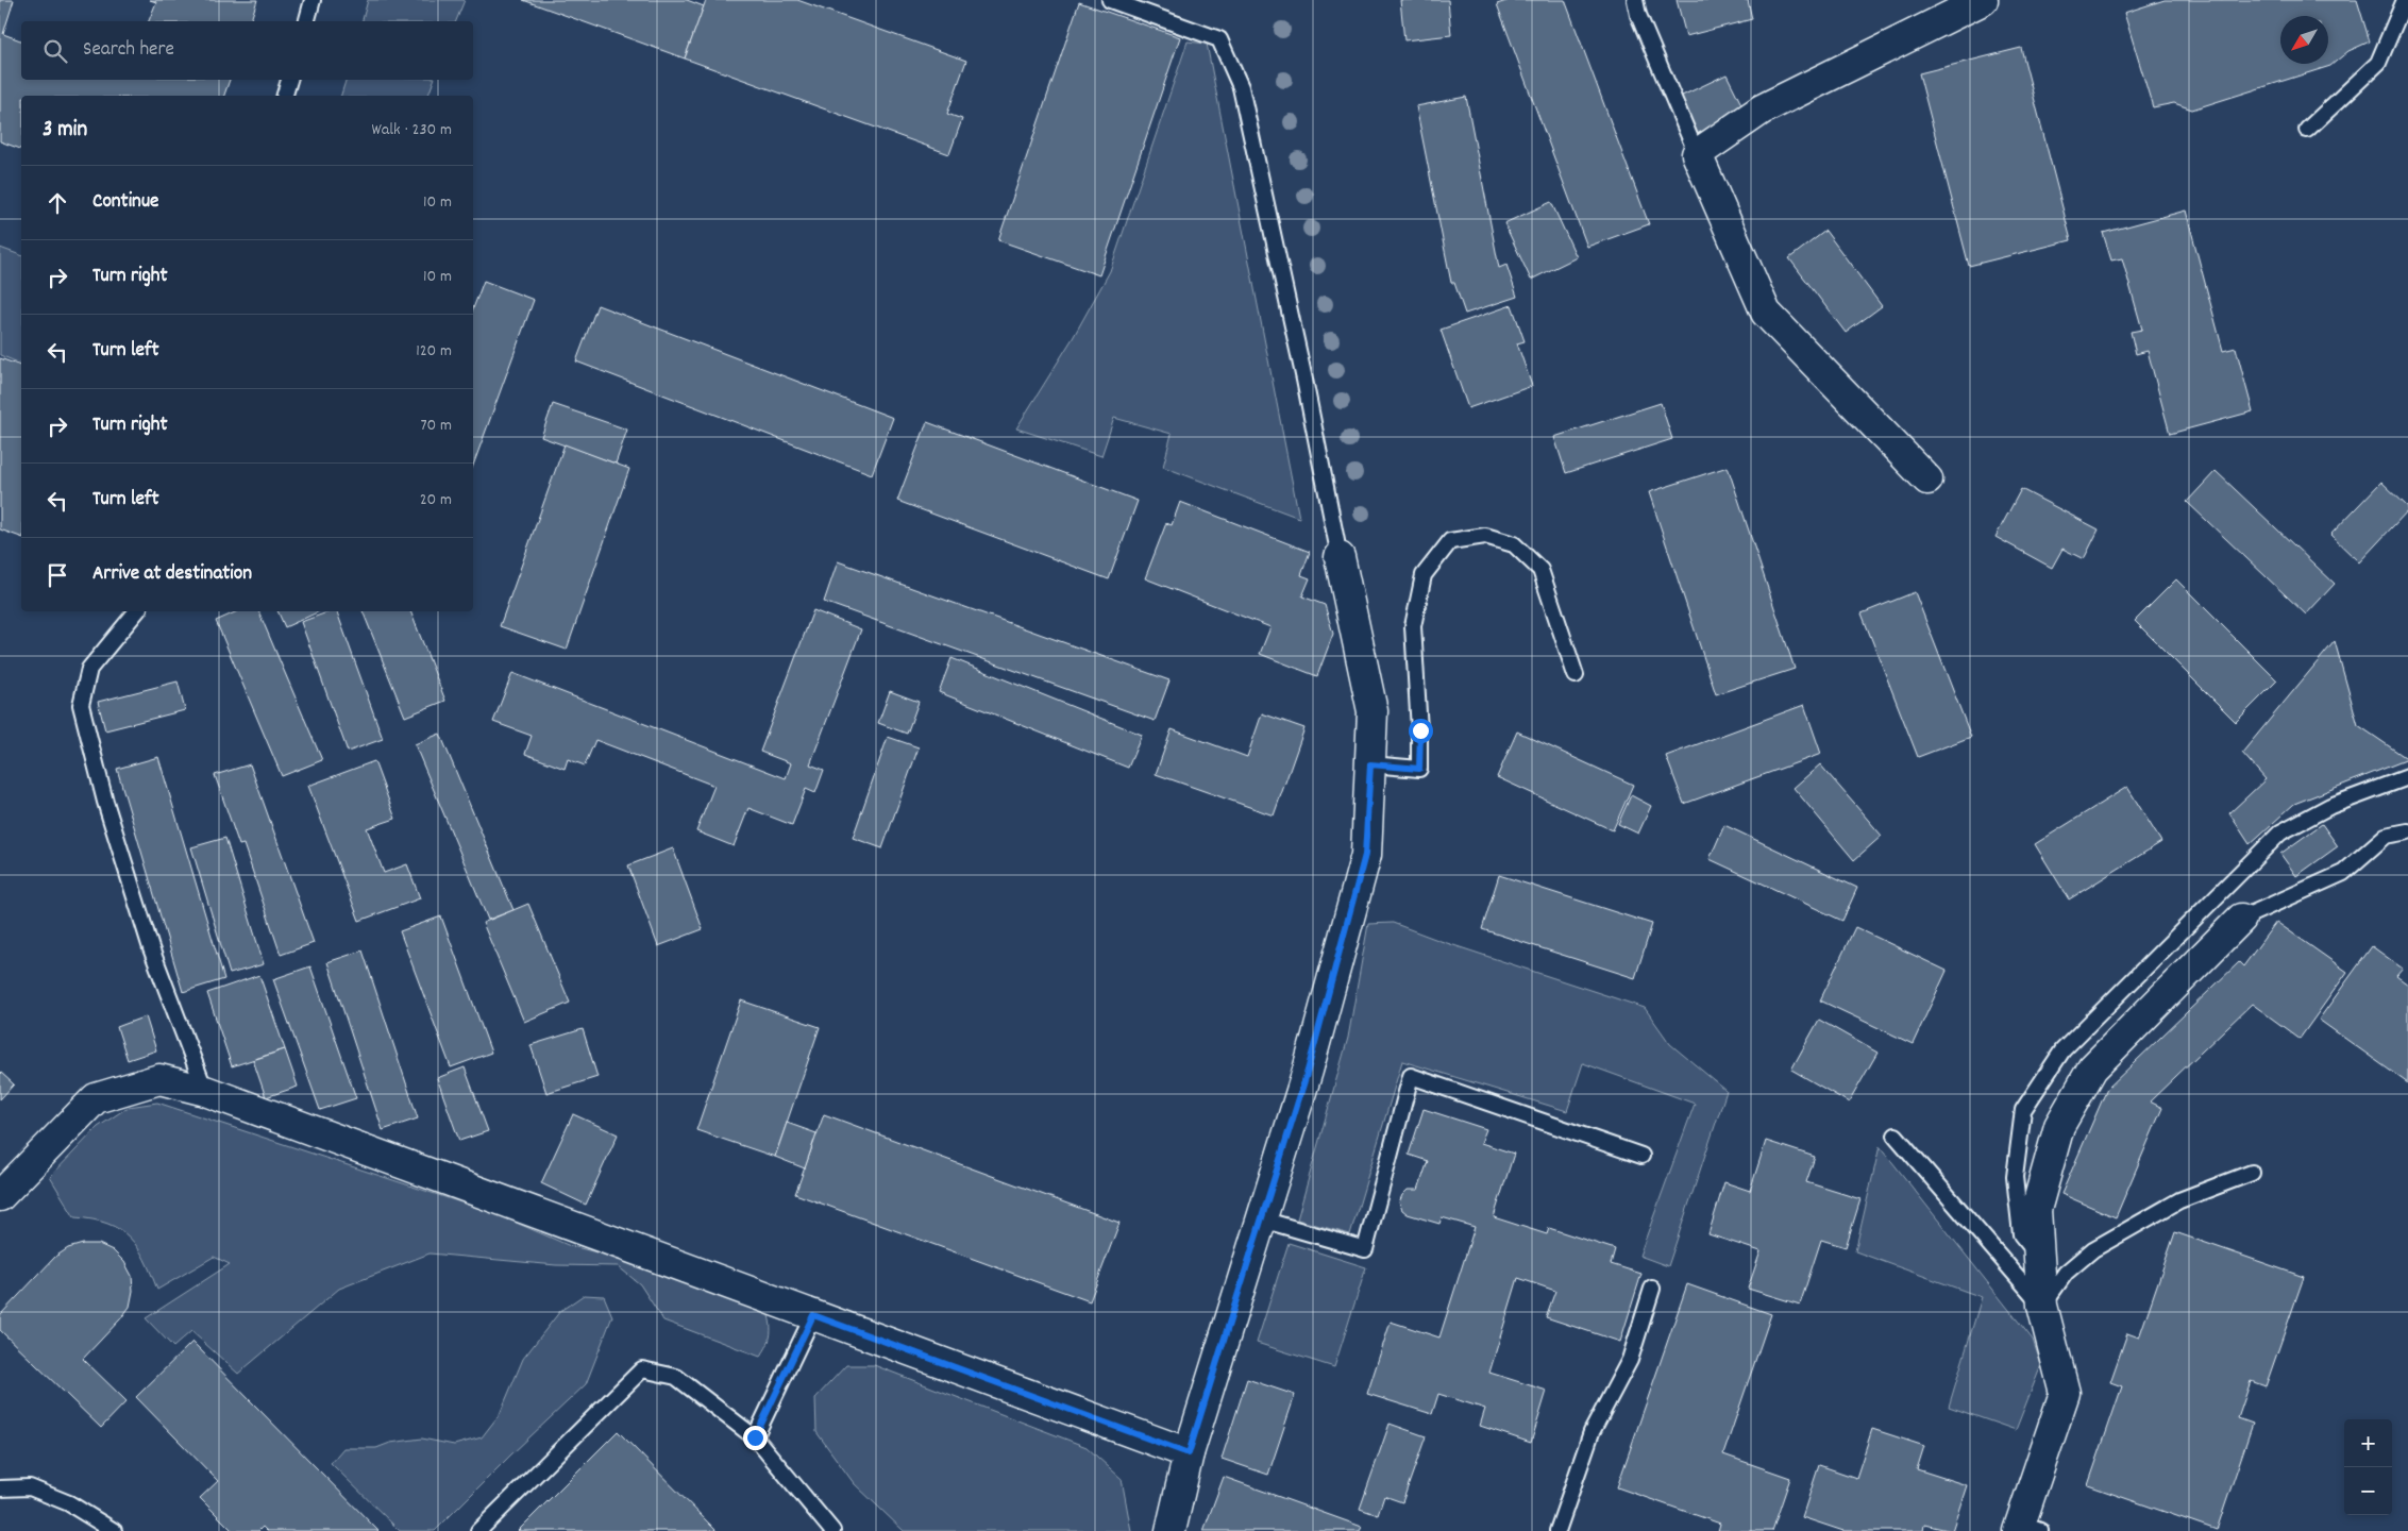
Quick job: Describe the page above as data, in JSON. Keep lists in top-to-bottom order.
{
  "north": "bottom left",
  "page": {
    "search": "Search here",
    "heading": ["3 min", "Walk · 230 m"],
    "list": [
      ["Continue", "10 m"],
      ["Turn right", "10 m"],
      ["Turn left", "120 m"],
      ["Turn right", "70 m"],
      ["Turn left", "20 m"],
      "Arrive at destination"
    ],
    "map_buttons": ["+", "−"]
  }
}
